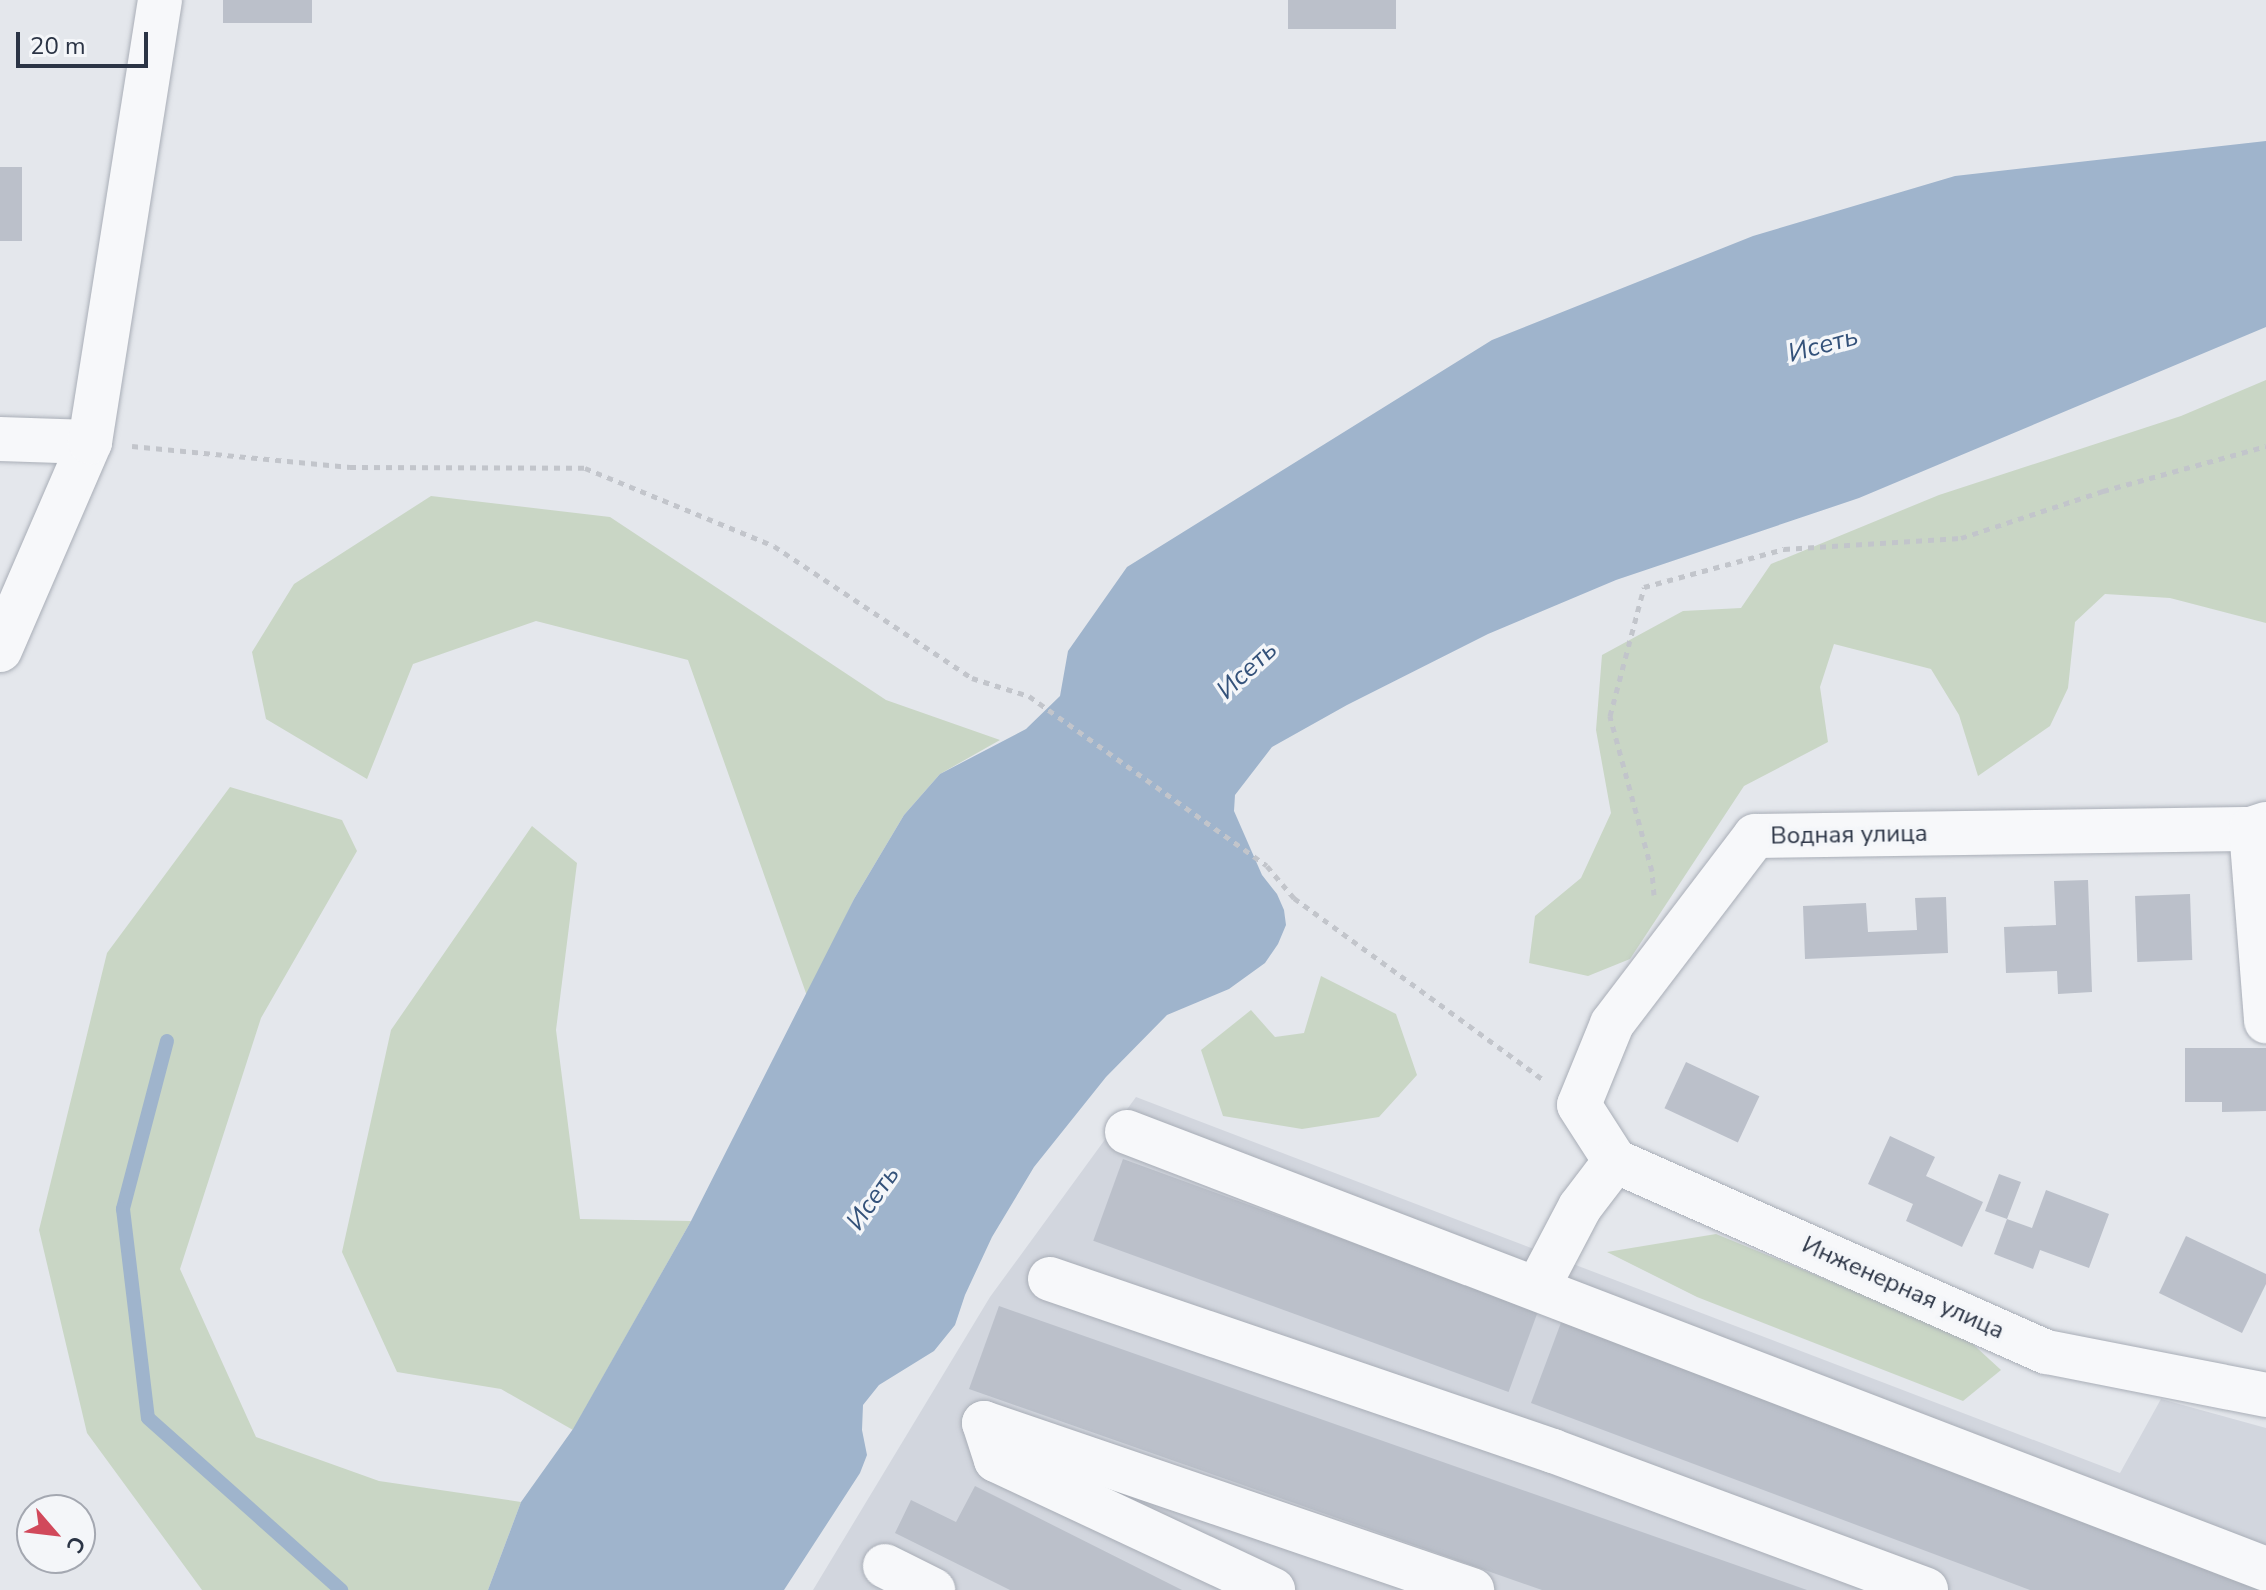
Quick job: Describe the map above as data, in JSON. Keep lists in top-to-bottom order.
{
  "streets": {
    "street": ["Водная улица", "Инженерная улица"]
  },
  "water": ["Исеть"],
  "scale_bar": "20 m",
  "north": "bottom right"
}
